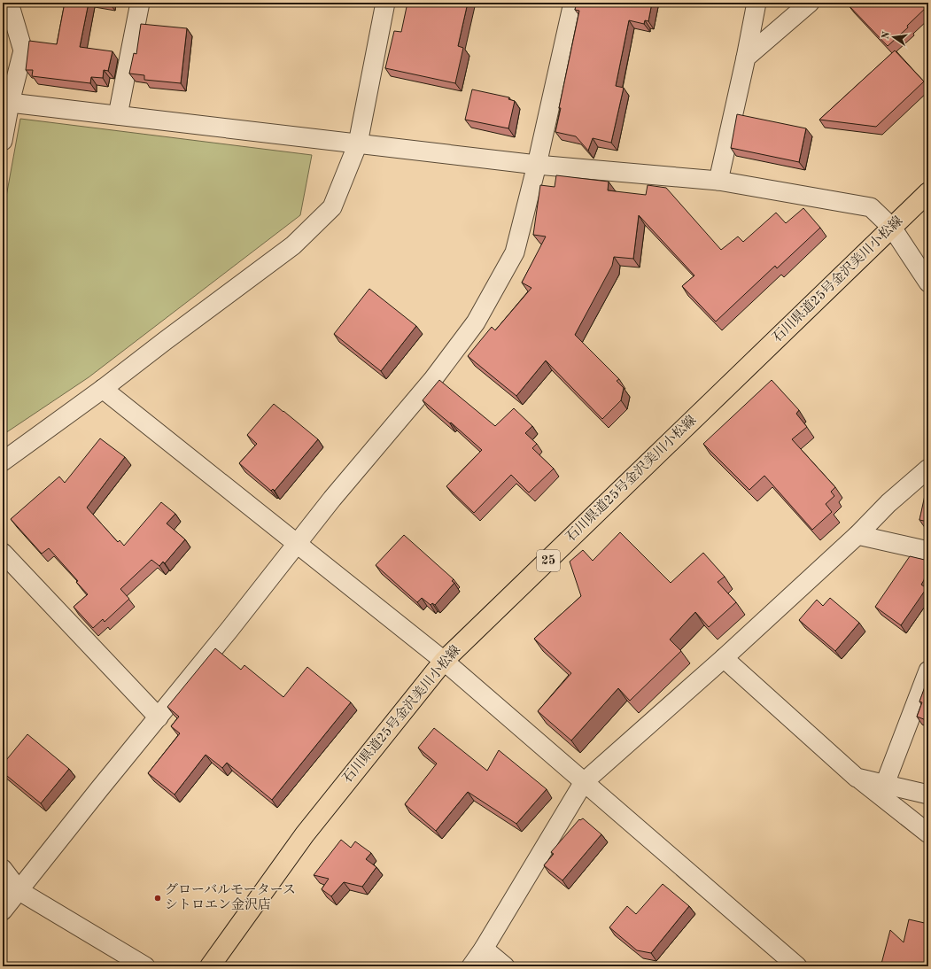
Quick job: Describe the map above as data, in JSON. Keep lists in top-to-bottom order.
{
  "streets": {
    "main road": ["石川県道25号金沢美川小松線", "25"]
  },
  "places": ["グローバルモータース シトロエン金沢店"],
  "north": "left"
}
